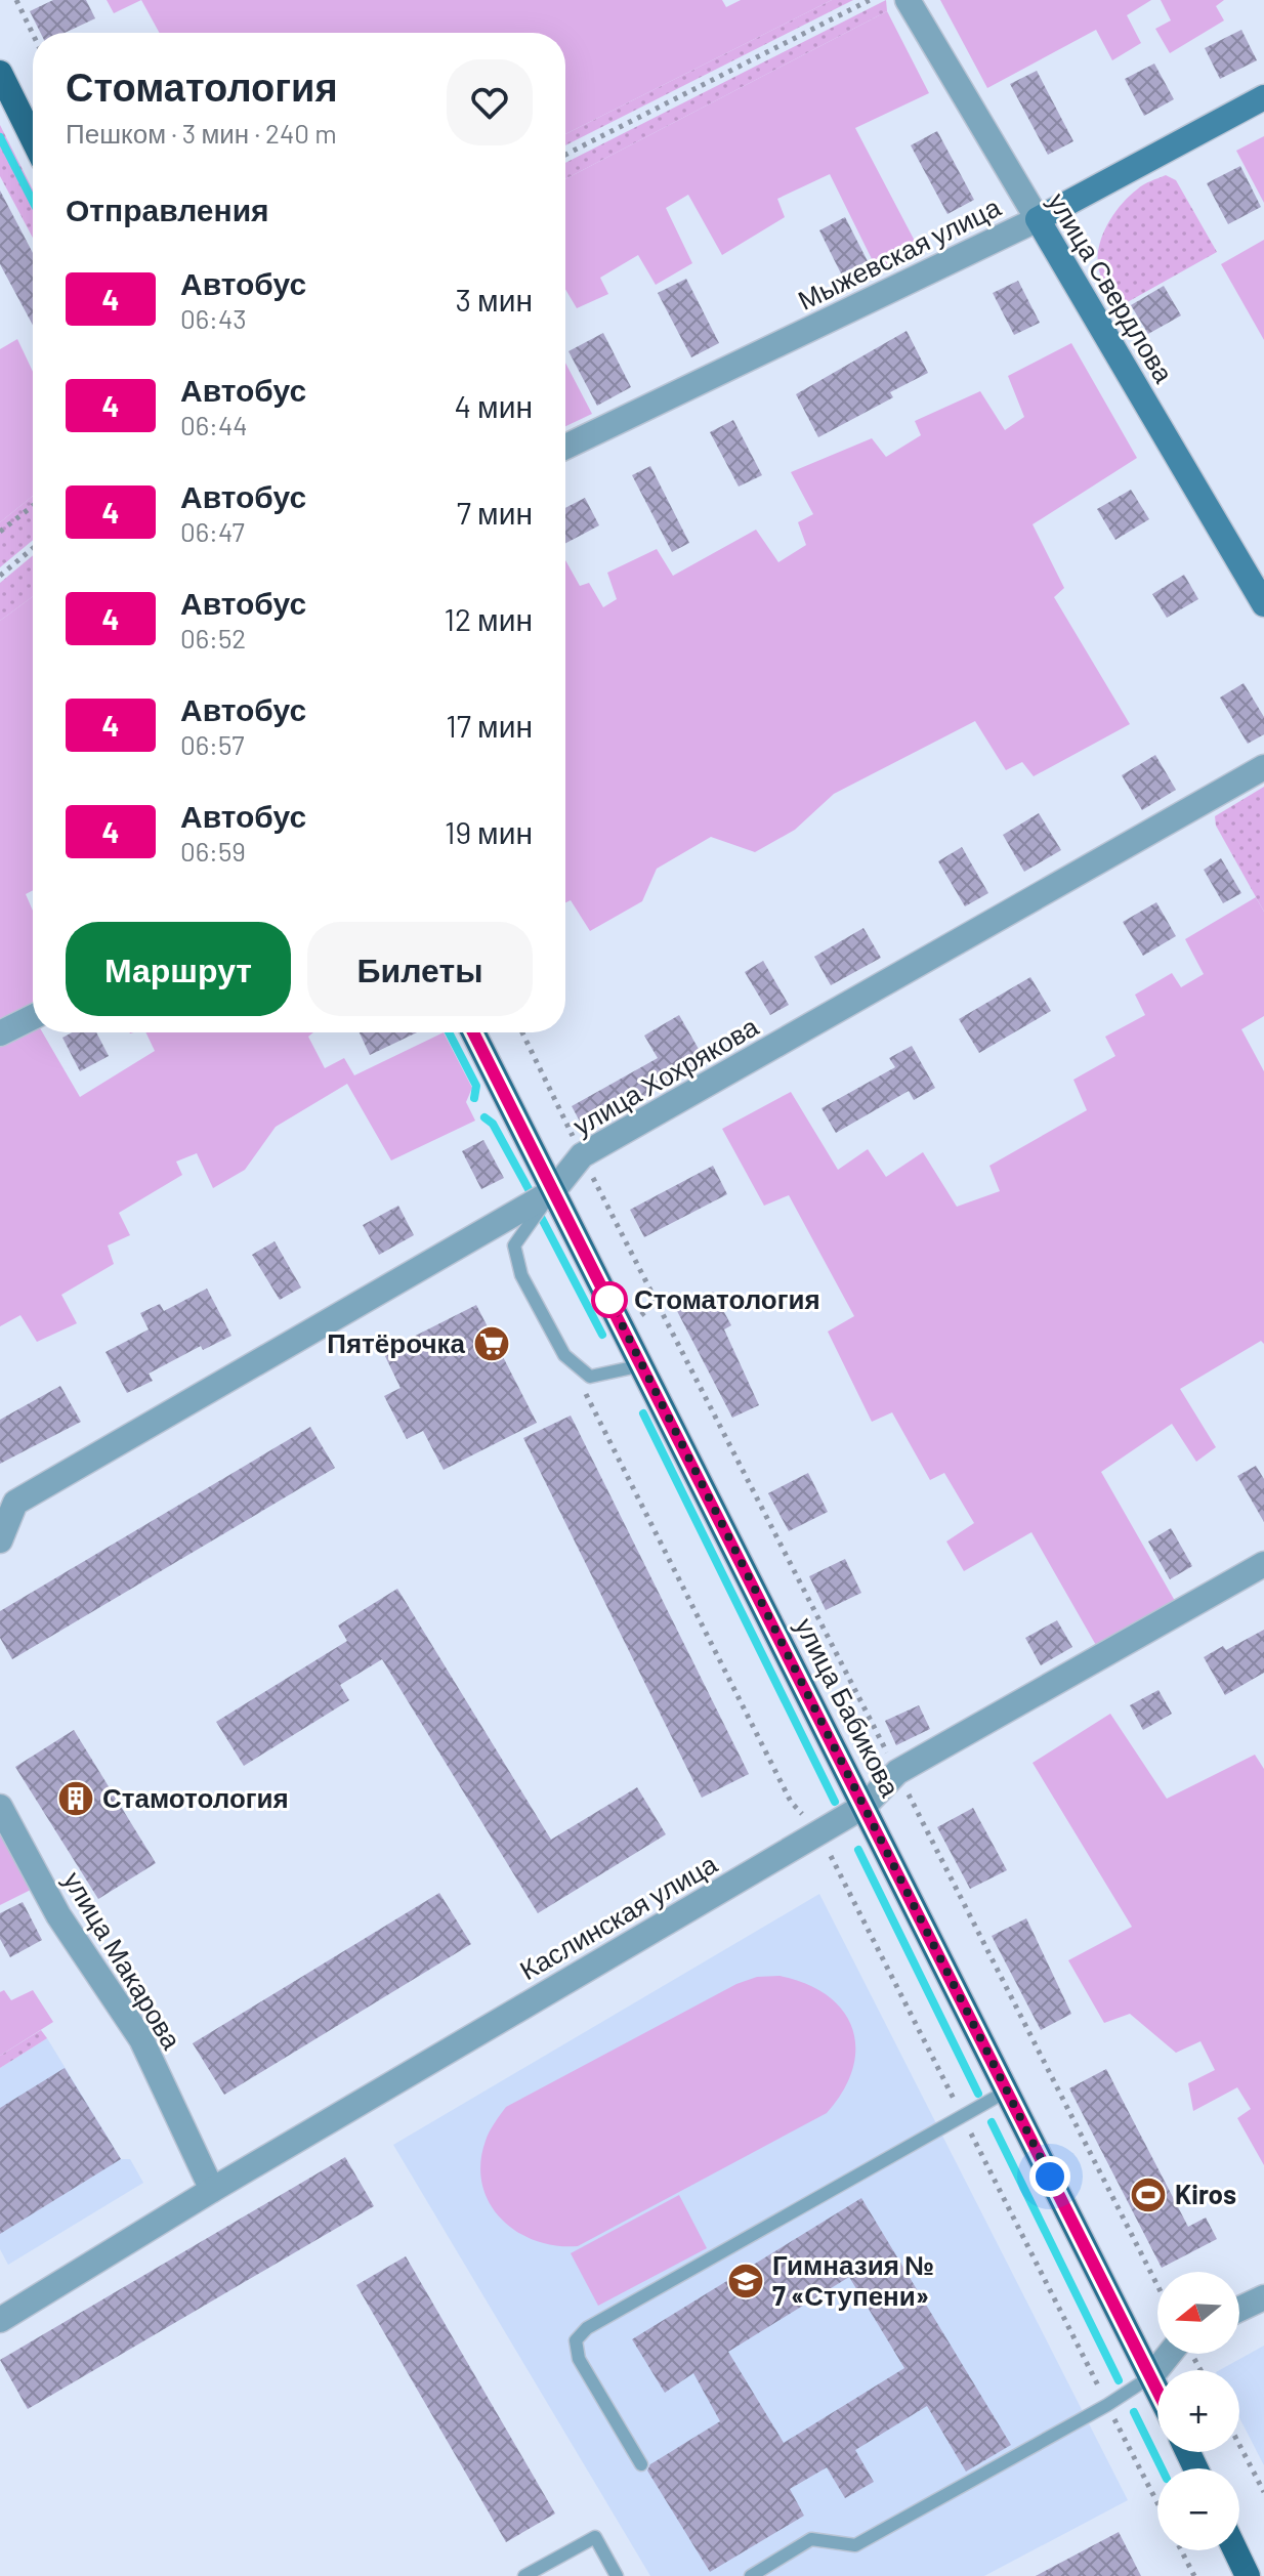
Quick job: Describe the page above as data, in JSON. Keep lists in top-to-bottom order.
{
  "streets": {
    "main road": ["улица Бабикова"],
    "street": [
      "Мыжевская улица",
      "улица Свердлова",
      "улица Хохрякова",
      "Каслинская улица",
      "улица Макарова"
    ]
  },
  "crossings": [
    ["Мыжевская улица", "улица Свердлова"],
    ["улица Хохрякова", "улица Бабикова"],
    ["улица Бабикова", "Каслинская улица"],
    ["Каслинская улица", "улица Макарова"]
  ],
  "places": {
    "other": ["Стоматология"],
    "supermarket": ["Пятёрочка"],
    "building": ["Стамотология"],
    "sports": ["Kiros"],
    "school or university": ["Гимназия № 7 «Ступени»"]
  },
  "lines": ["bus line 4"],
  "north": "left",
  "page": {
    "heading": [
      ["Стоматология", "Пешком · 3 мин · 240 m"],
      "Отправления"
    ],
    "list": [
      {
        "mark": "4",
        "name": "Автобус",
        "note": "06:43",
        "value": "3 мин"
      },
      {
        "mark": "4",
        "name": "Автобус",
        "note": "06:44",
        "value": "4 мин"
      },
      {
        "mark": "4",
        "name": "Автобус",
        "note": "06:47",
        "value": "7 мин"
      },
      {
        "mark": "4",
        "name": "Автобус",
        "note": "06:52",
        "value": "12 мин"
      },
      {
        "mark": "4",
        "name": "Автобус",
        "note": "06:57",
        "value": "17 мин"
      },
      {
        "mark": "4",
        "name": "Автобус",
        "note": "06:59",
        "value": "19 мин"
      }
    ],
    "buttons": ["Маршрут", "Билеты"],
    "map_buttons": ["+", "−"]
  }
}
